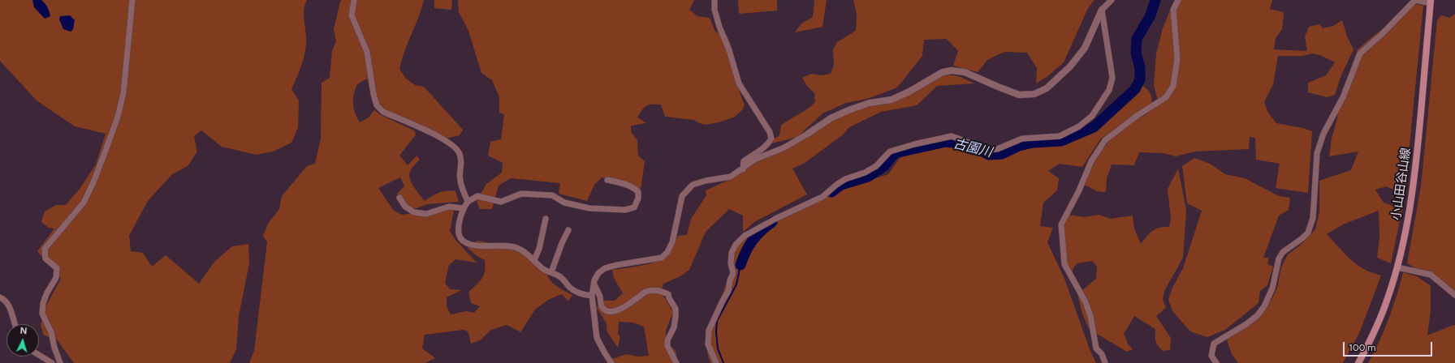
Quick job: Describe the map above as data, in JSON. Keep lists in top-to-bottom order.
{
  "streets": {
    "main road": ["小山田谷山線"]
  },
  "water": ["古園川"],
  "scale_bar": "100 m",
  "north": "top"
}
